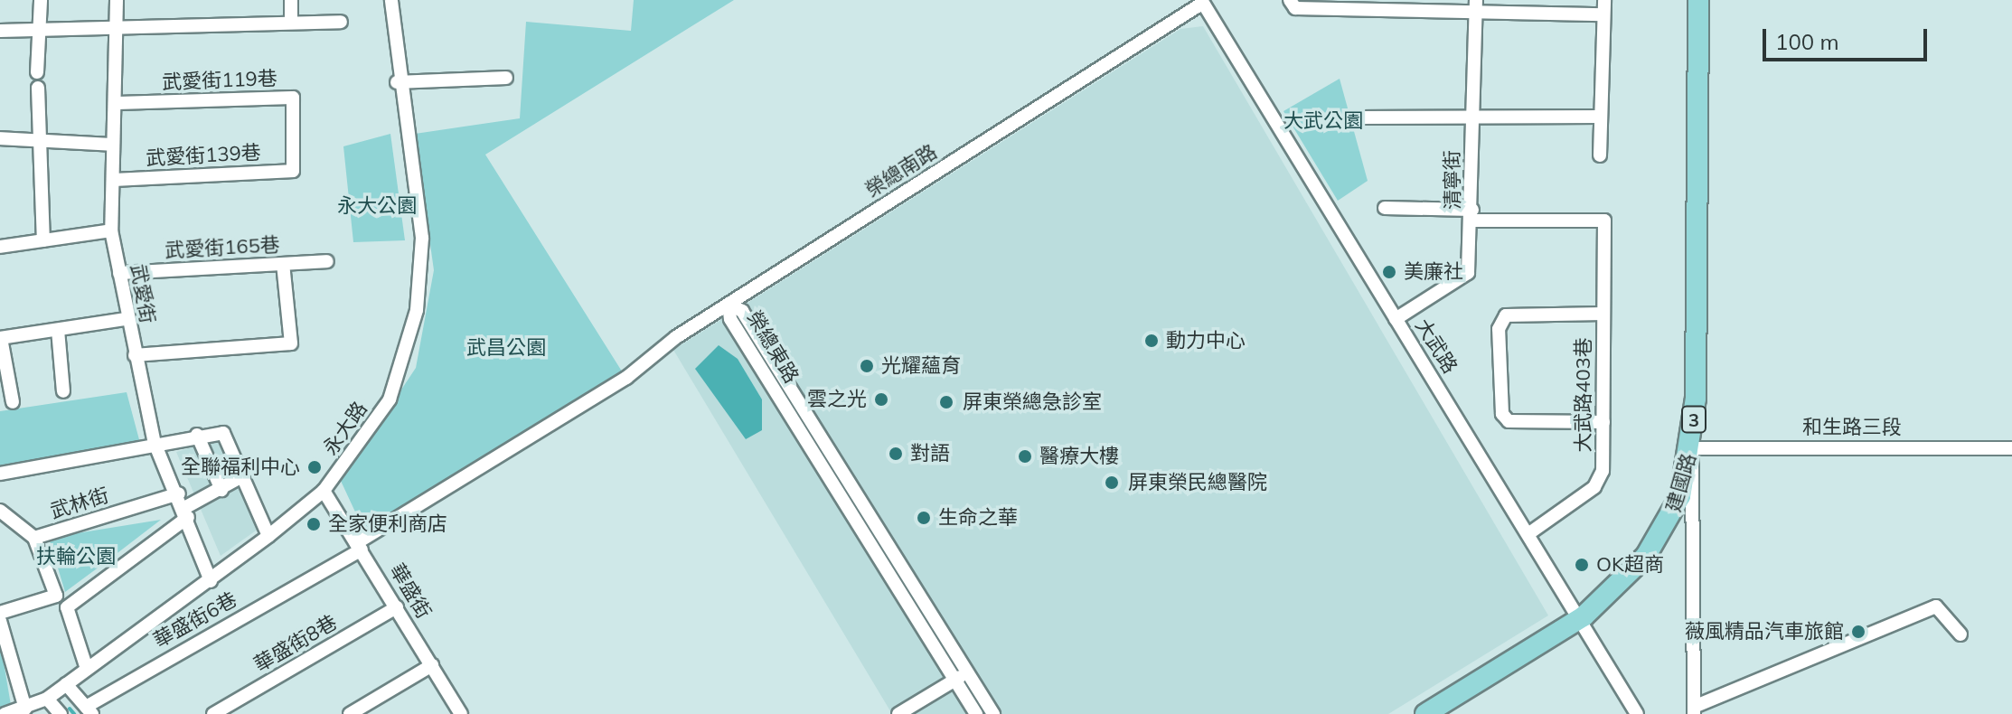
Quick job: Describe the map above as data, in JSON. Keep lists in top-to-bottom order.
{
  "streets": {
    "main road": ["3", "建國路"],
    "street": [
      "武愛街119巷",
      "武愛街139巷",
      "榮總南路",
      "清寧街",
      "武愛街165巷",
      "武愛街",
      "大武路",
      "榮總東路",
      "大武路403巷",
      "和生路三段",
      "永大路",
      "武林街",
      "華盛街",
      "華盛街6巷",
      "華盛街8巷"
    ]
  },
  "crossings": [
    ["武愛街119巷", "武愛街139巷"],
    ["武愛街119巷", "武愛街"],
    ["武愛街139巷", "武愛街"],
    ["榮總南路", "大武路"],
    ["榮總南路", "榮總東路"],
    ["榮總南路", "華盛街6巷"],
    ["清寧街", "大武路"],
    ["清寧街", "大武路403巷"],
    ["武愛街165巷", "武愛街"],
    ["武愛街", "永大路"],
    ["武愛街", "武林街"],
    ["大武路", "大武路403巷"],
    ["大武路", "建國路"],
    ["和生路三段", "建國路"],
    ["永大路", "華盛街"],
    ["華盛街", "華盛街6巷"],
    ["華盛街", "華盛街8巷"]
  ],
  "parks": [
    "大武公園",
    "永大公園",
    "武昌公園",
    "扶輪公園"
  ],
  "places": [
    "美廉社",
    "動力中心",
    "光耀蘊育",
    "雲之光",
    "屏東榮總急診室",
    "對語",
    "醫療大樓",
    "全聯福利中心",
    "屏東榮民總醫院",
    "生命之華",
    "全家便利商店",
    "OK超商",
    "薇風精品汽車旅館"
  ],
  "scale_bar": "100 m"
}
